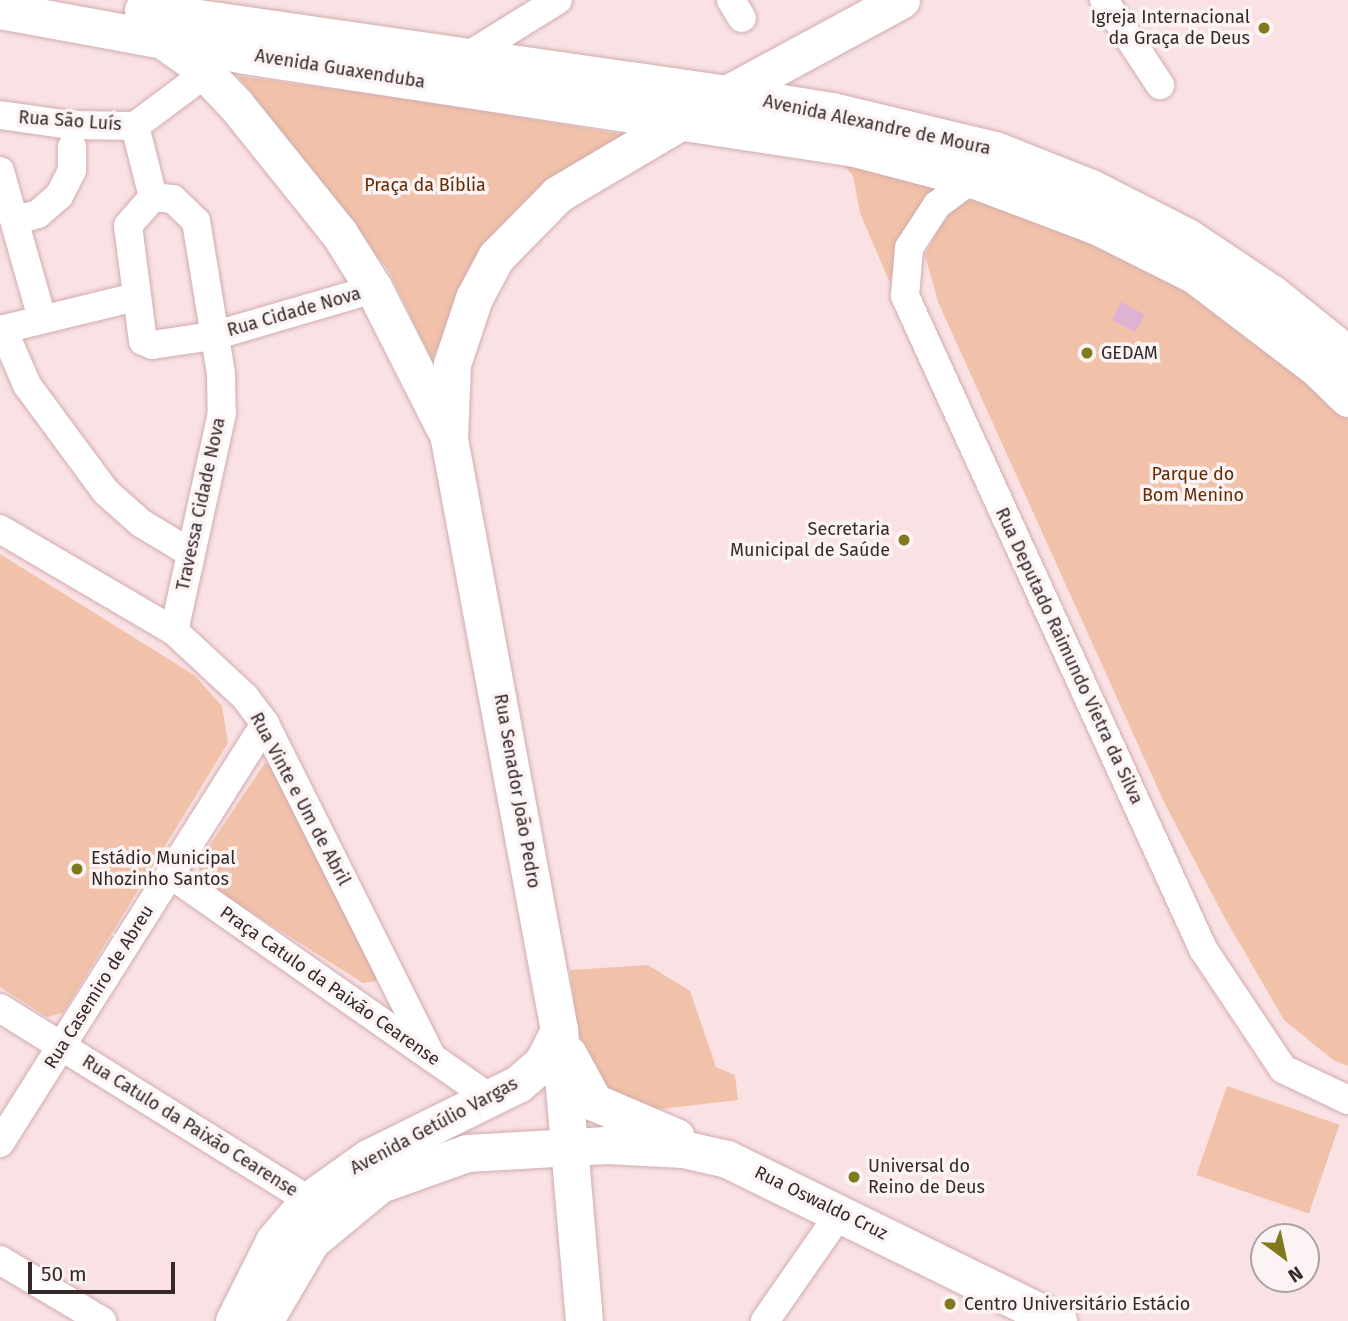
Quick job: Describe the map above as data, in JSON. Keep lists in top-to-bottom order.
{
  "streets": {
    "main road": [
      "Avenida Guaxenduba",
      "Avenida Alexandre de Moura",
      "Rua Senador João Pedro",
      "Avenida Getúlio Vargas",
      "Rua Oswaldo Cruz"
    ],
    "street": [
      "Rua São Luís",
      "Rua Cidade Nova",
      "Travessa Cidade Nova",
      "Rua Deputado Raimundo Vietra da Silva",
      "Rua Vinte e Um de Abril",
      "Praça Catulo da Paixão Cearense",
      "Rua Casemiro de Abreu",
      "Rua Catulo da Paixão Cearense"
    ]
  },
  "crossings": [
    ["Avenida Guaxenduba", "Avenida Alexandre de Moura"],
    ["Avenida Guaxenduba", "Rua Senador João Pedro"],
    ["Rua São Luís", "Rua Senador João Pedro"],
    ["Avenida Alexandre de Moura", "Rua Deputado Raimundo Vietra da Silva"],
    ["Avenida Alexandre de Moura", "Rua Senador João Pedro"],
    ["Rua Cidade Nova", "Travessa Cidade Nova"],
    ["Rua Cidade Nova", "Rua Senador João Pedro"],
    ["Travessa Cidade Nova", "Rua Vinte e Um de Abril"],
    ["Rua Senador João Pedro", "Avenida Getúlio Vargas"],
    ["Rua Senador João Pedro", "Rua Oswaldo Cruz"],
    ["Rua Vinte e Um de Abril", "Praça Catulo da Paixão Cearense"],
    ["Rua Vinte e Um de Abril", "Rua Casemiro de Abreu"],
    ["Praça Catulo da Paixão Cearense", "Rua Casemiro de Abreu"],
    ["Praça Catulo da Paixão Cearense", "Avenida Getúlio Vargas"],
    ["Rua Casemiro de Abreu", "Rua Catulo da Paixão Cearense"],
    ["Rua Catulo da Paixão Cearense", "Avenida Getúlio Vargas"],
    ["Avenida Getúlio Vargas", "Rua Oswaldo Cruz"]
  ],
  "parks": ["Praça da Bíblia", "Parque do Bom Menino"],
  "places": [
    "Igreja Internacional da Graça de Deus",
    "GEDAM",
    "Secretaria Municipal de Saúde",
    "Estádio Municipal Nhozinho Santos",
    "Universal do Reino de Deus",
    "Centro Universitário Estácio"
  ],
  "scale_bar": "50 m",
  "north": "bottom right"
}
